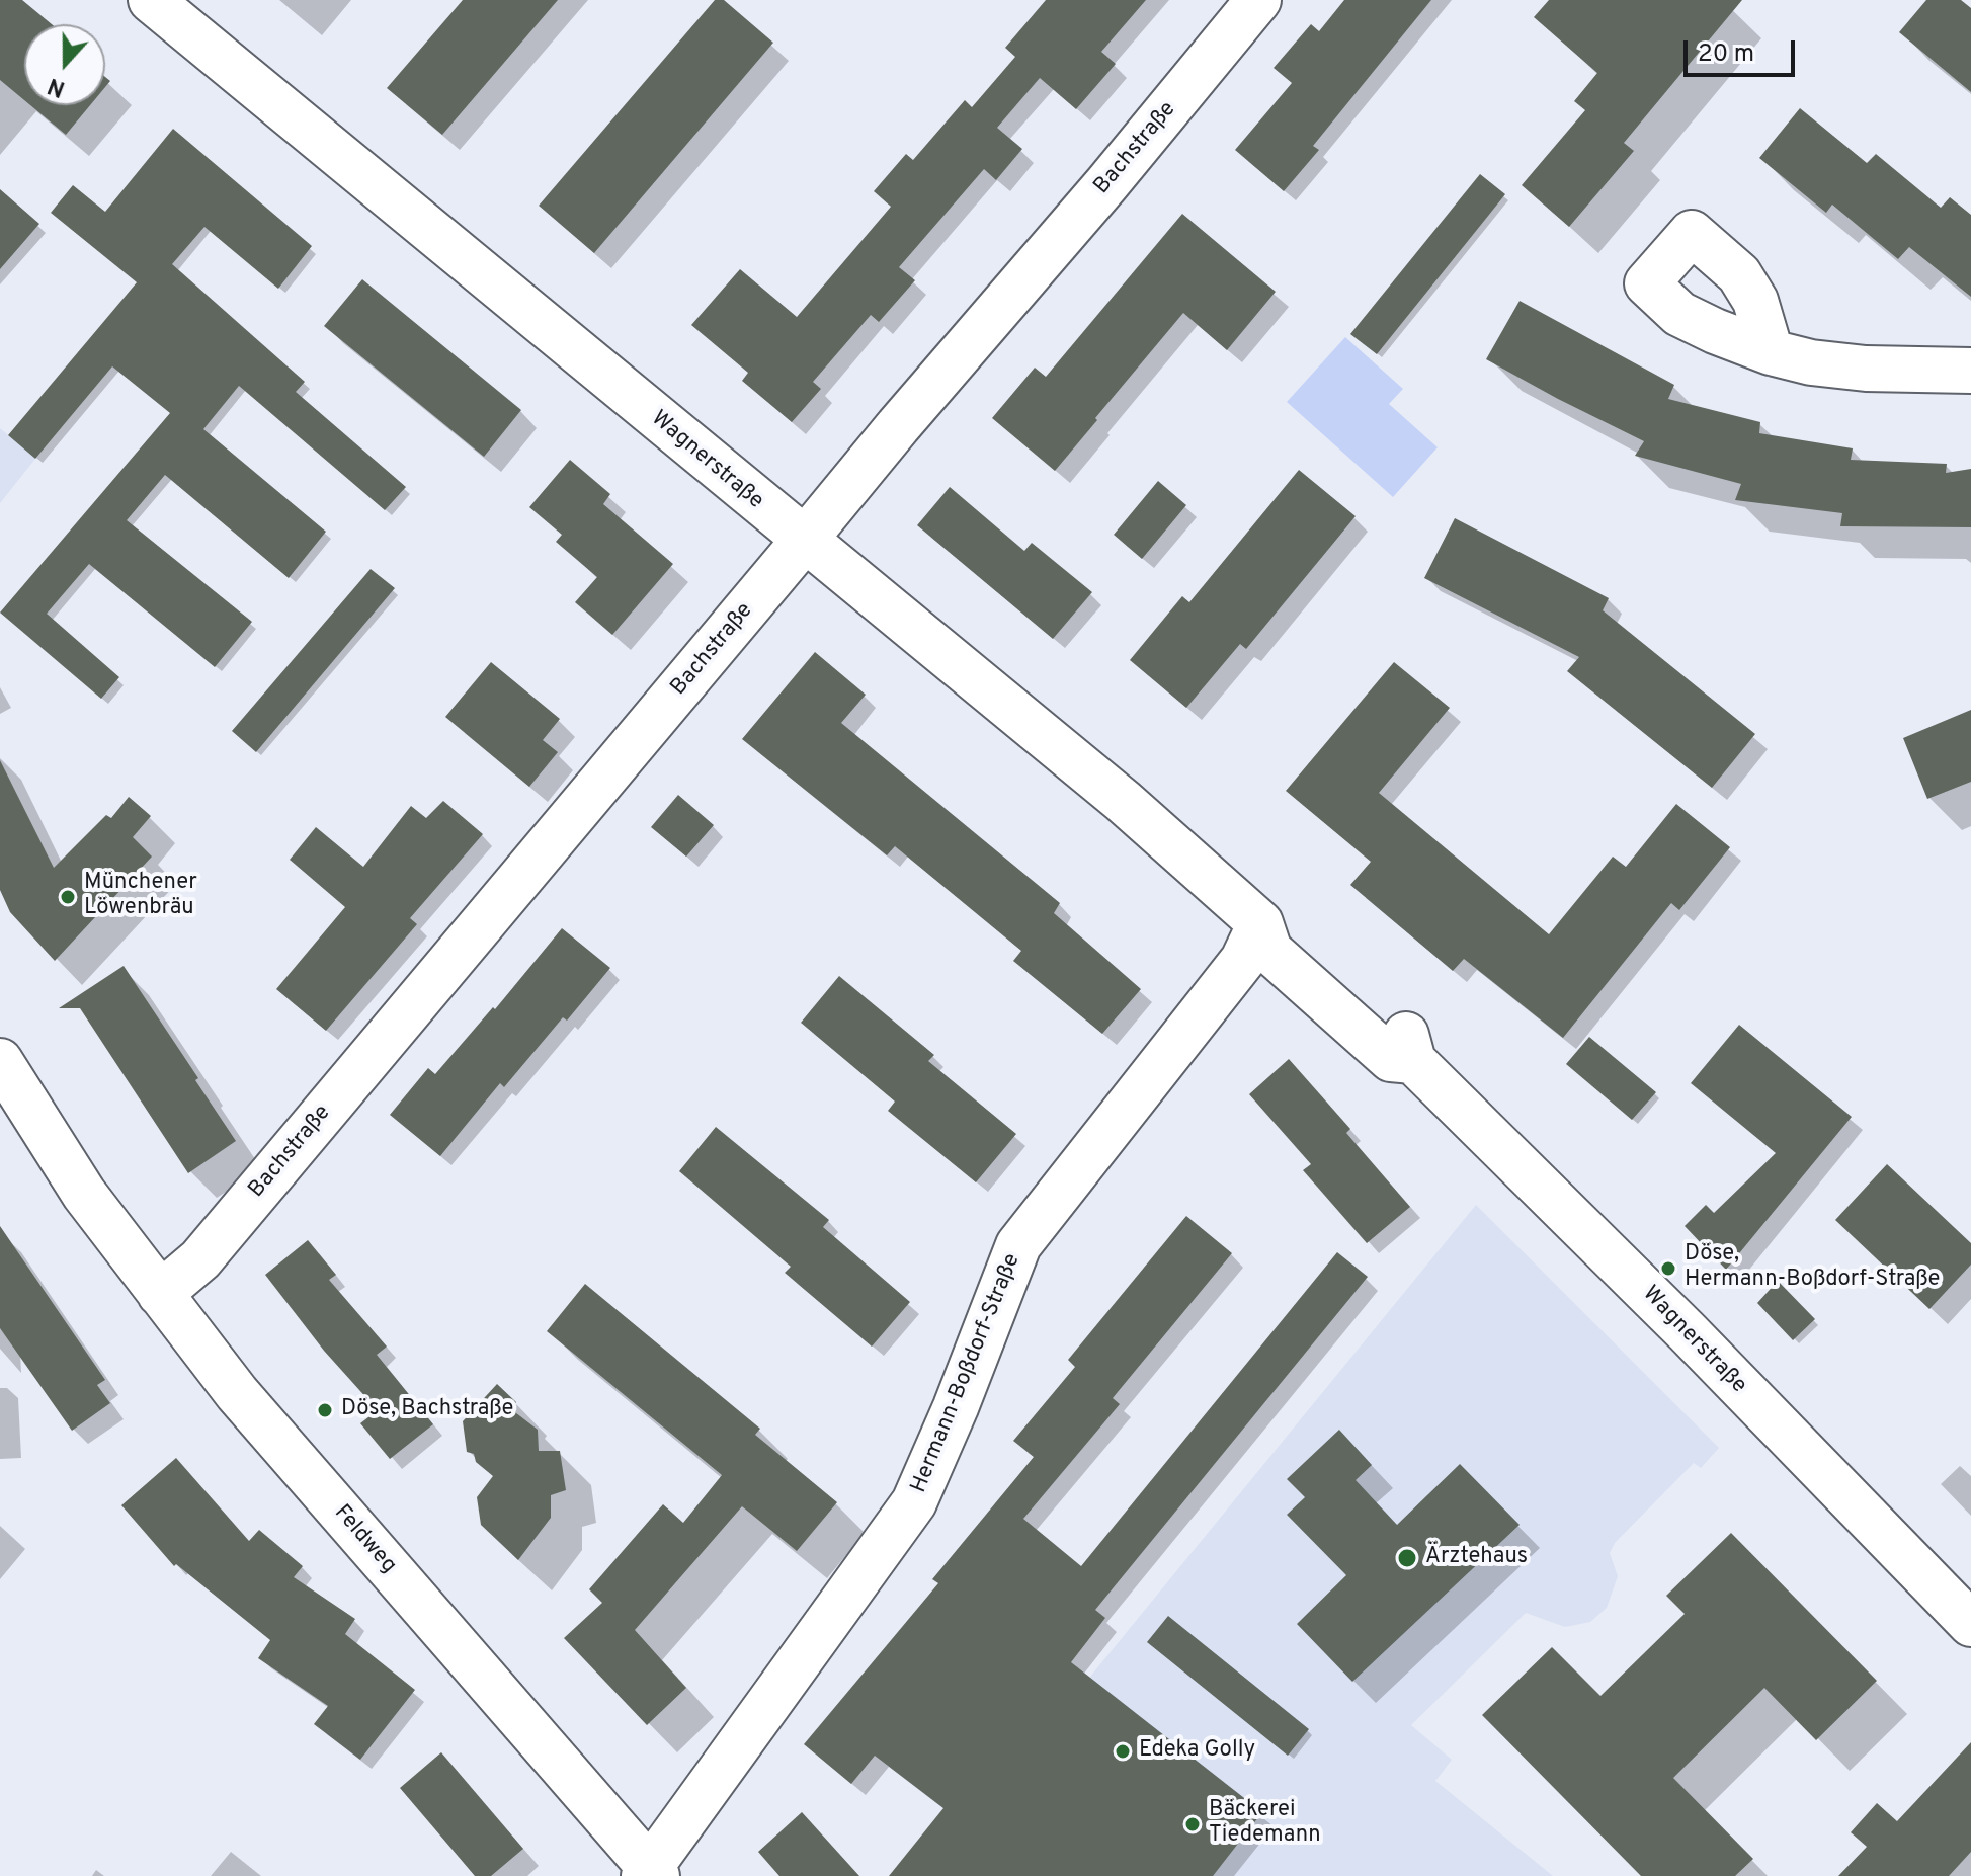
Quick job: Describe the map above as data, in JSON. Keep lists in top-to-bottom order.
{
  "streets": {
    "street": [
      "Bachstraße",
      "Wagnerstraße",
      "Hermann-Boßdorf-Straße",
      "Feldweg"
    ]
  },
  "crossings": [
    ["Bachstraße", "Wagnerstraße"],
    ["Bachstraße", "Feldweg"],
    ["Wagnerstraße", "Hermann-Boßdorf-Straße"],
    ["Hermann-Boßdorf-Straße", "Feldweg"]
  ],
  "places": [
    "Münchener Löwenbräu",
    "Döse, Hermann-Boßdorf-Straße",
    "Döse, Bachstraße",
    "Ärztehaus",
    "Edeka Golly",
    "Bäckerei Tiedemann"
  ],
  "scale_bar": "20 m",
  "north": "bottom"
}
